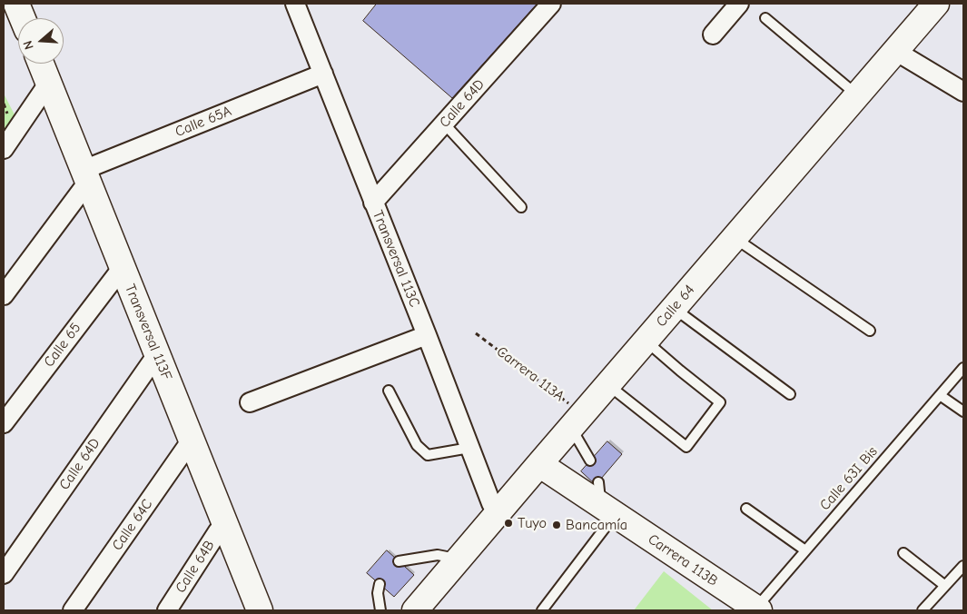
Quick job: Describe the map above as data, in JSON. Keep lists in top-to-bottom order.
{
  "streets": {
    "street": [
      "Calle 64D",
      "Calle 65A",
      "Transversal 113C",
      "Calle 64",
      "Transversal 113F",
      "Calle 65",
      "Calle 64C",
      "Carrera 113B",
      "Calle 64B"
    ],
    "lane": ["Calle 63I Bis"],
    "path": ["Carrera 113A"]
  },
  "crossings": [
    ["Calle 64D", "Transversal 113C"],
    ["Calle 64D", "Transversal 113F"],
    ["Calle 65A", "Transversal 113C"],
    ["Calle 65A", "Transversal 113F"],
    ["Transversal 113C", "Calle 64"],
    ["Calle 64", "Carrera 113A"],
    ["Calle 64", "Carrera 113B"],
    ["Transversal 113F", "Calle 65"],
    ["Transversal 113F", "Calle 64C"],
    ["Transversal 113F", "Calle 64B"],
    ["Calle 63I Bis", "Carrera 113B"]
  ],
  "places": ["Tuyo", "Bancamía"],
  "north": "left"
}
